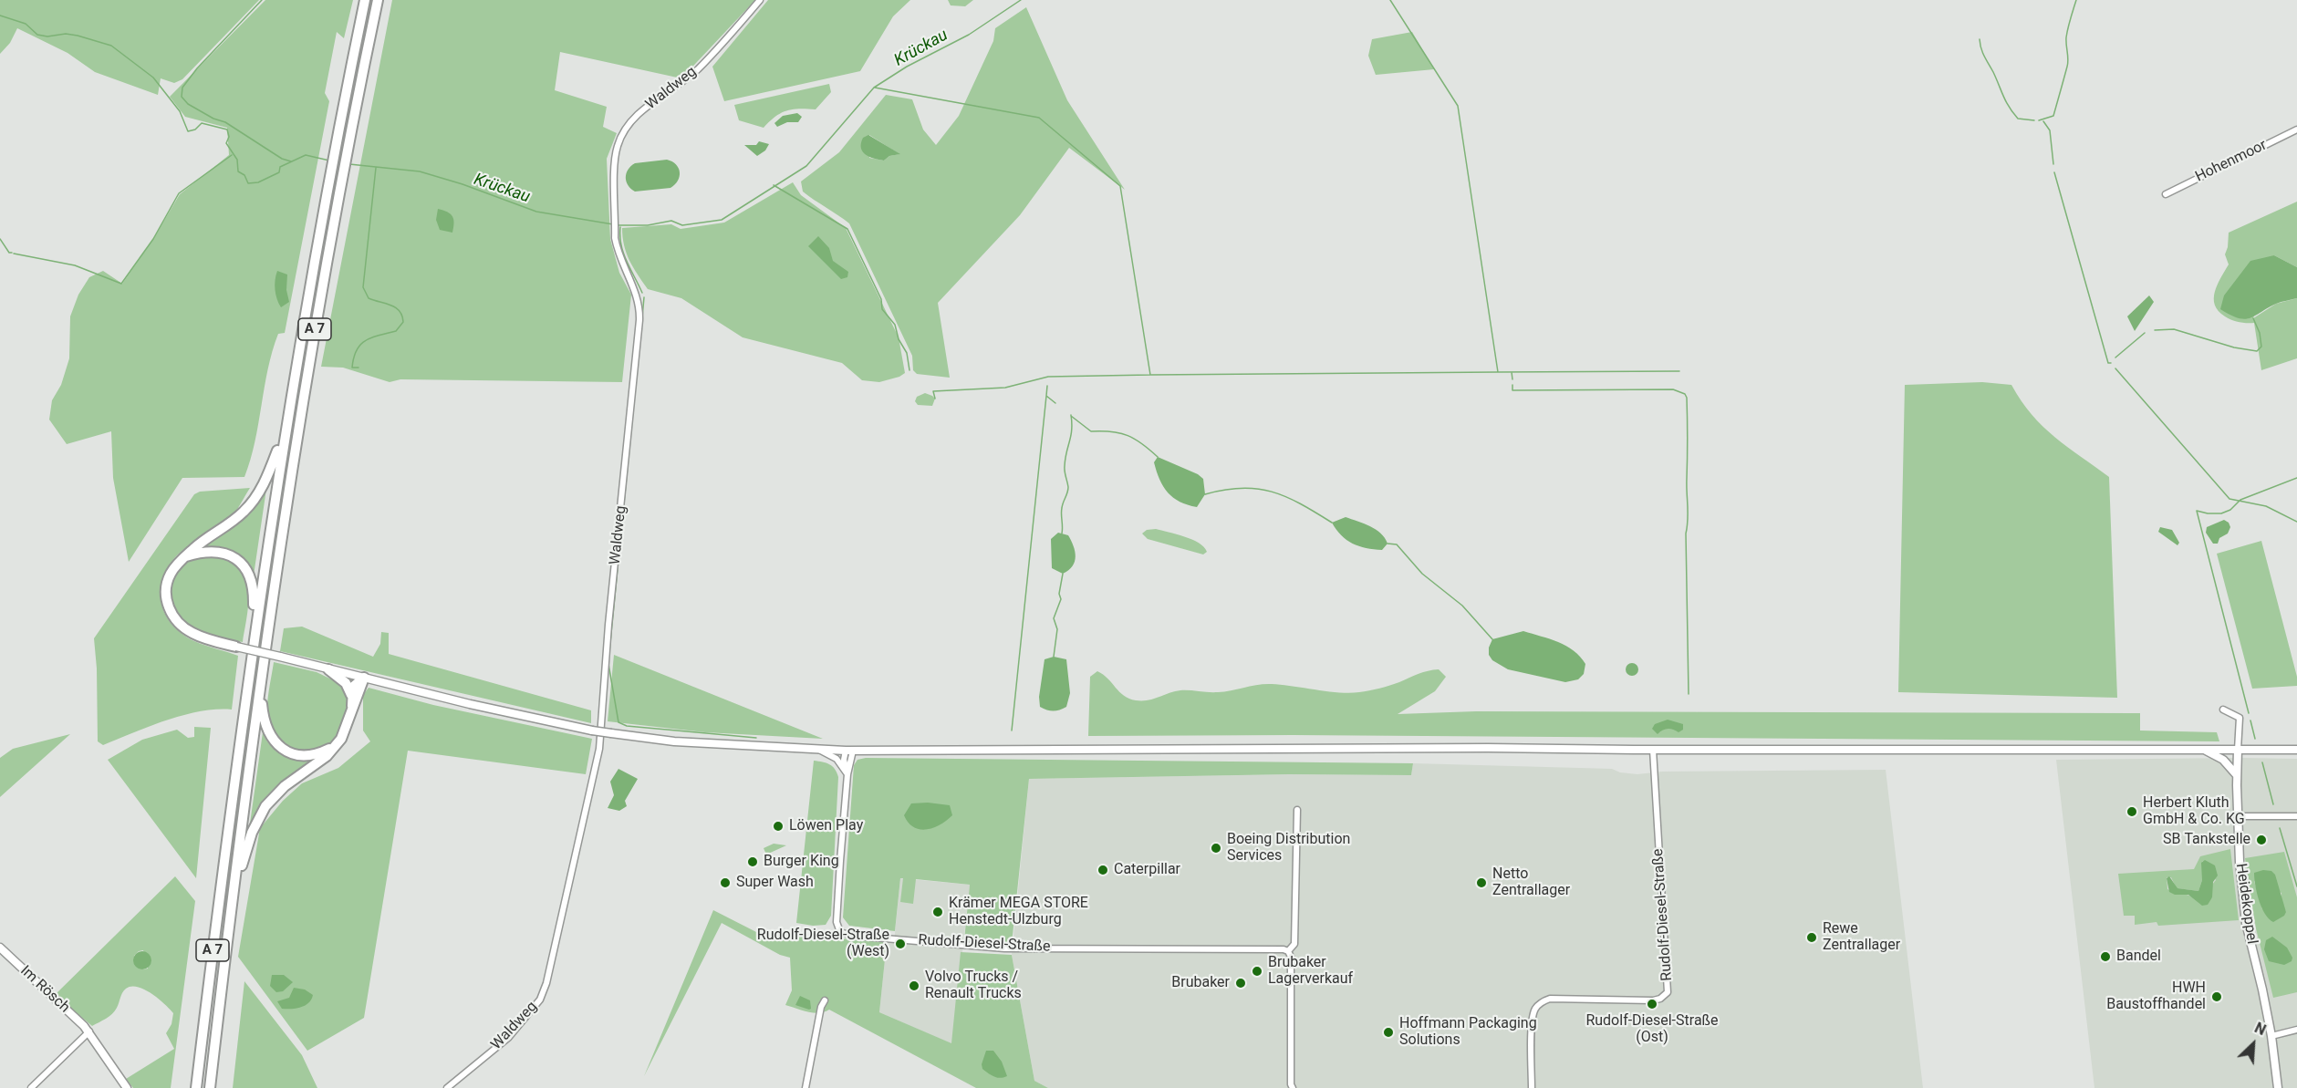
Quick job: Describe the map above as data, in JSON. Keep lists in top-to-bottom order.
{
  "streets": {
    "highway": ["A 7"],
    "main road": ["Heidekoppel", "Im Rösch"],
    "street": ["Waldweg", "Hohenmoor", "Rudolf-Diesel-Straße"]
  },
  "water": ["Krückau"],
  "places": [
    "Herbert Kluth GmbH & Co. KG",
    "Löwen Play",
    "SB Tankstelle",
    "Boeing Distribution Services",
    "Burger King",
    "Caterpillar",
    "Super Wash",
    "Netto Zentrallager",
    "Krämer MEGA STORE Henstedt-Ulzburg",
    "Rewe Zentrallager",
    "Rudolf-Diesel-Straße (West)",
    "Bandel",
    "Brubaker Lagerverkauf",
    "Brubaker",
    "Volvo Trucks / Renault Trucks",
    "HWH Baustoffhandel",
    "Rudolf-Diesel-Straße (Ost)",
    "Hoffmann Packaging Solutions"
  ],
  "north": "top right"
}
